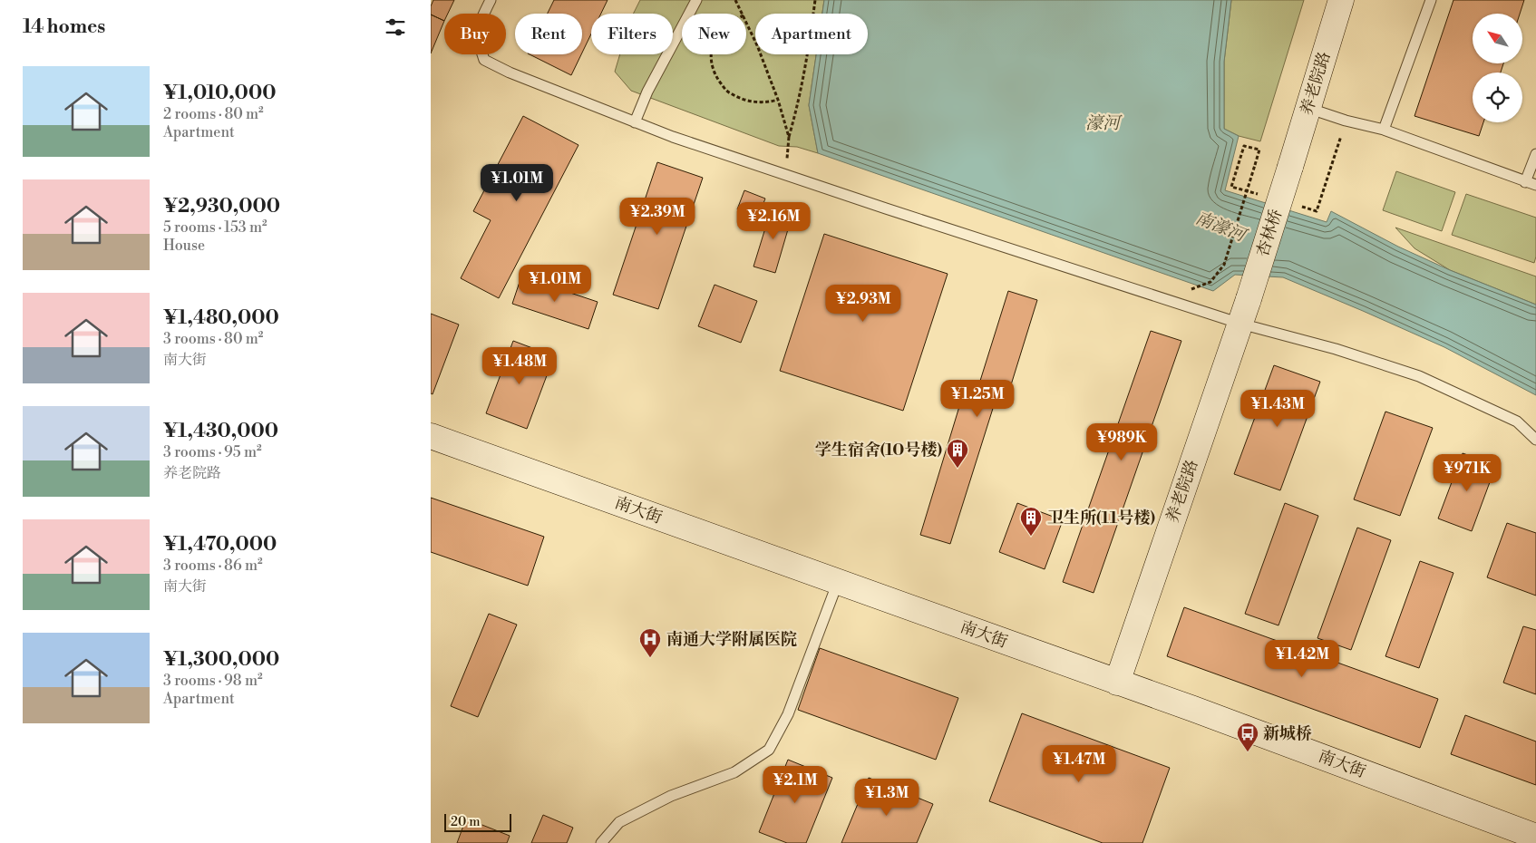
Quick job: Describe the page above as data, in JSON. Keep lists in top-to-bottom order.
{
  "streets": {
    "main road": ["养老院路", "杏林桥", "南大街"]
  },
  "crossings": [
    ["养老院路", "杏林桥"],
    ["养老院路", "南大街"]
  ],
  "water": ["濠河", "南濠河"],
  "places": {
    "building": ["学生宿舍(10号楼)", "卫生所(11号楼)"],
    "hospital": ["南通大学附属医院"],
    "bus stop": ["新城桥"]
  },
  "scale_bar": "20 m",
  "north": "top left",
  "page": {
    "heading": "14 homes",
    "chip": [
      "Buy",
      "Rent",
      "Filters",
      "New",
      "Apartment"
    ],
    "list": [
      {
        "name": "¥1,010,000",
        "note": "2 rooms · 80 m² · Apartment"
      },
      {
        "name": "¥2,930,000",
        "note": "5 rooms · 153 m² · House"
      },
      {
        "name": "¥1,480,000",
        "note": "3 rooms · 80 m² · 南大街"
      },
      {
        "name": "¥1,430,000",
        "note": "3 rooms · 95 m² · 养老院路"
      },
      {
        "name": "¥1,470,000",
        "note": "3 rooms · 86 m² · 南大街"
      },
      {
        "name": "¥1,300,000",
        "note": "3 rooms · 98 m² · Apartment"
      }
    ],
    "price": [
      "¥1.01M",
      "¥2.39M",
      "¥2.16M",
      "¥1.01M",
      "¥2.93M",
      "¥1.48M",
      "¥1.25M",
      "¥1.43M",
      "¥989K",
      "¥971K",
      "¥1.42M",
      "¥1.47M",
      "¥2.1M",
      "¥1.3M"
    ],
    "scale": "20 m"
  }
}
